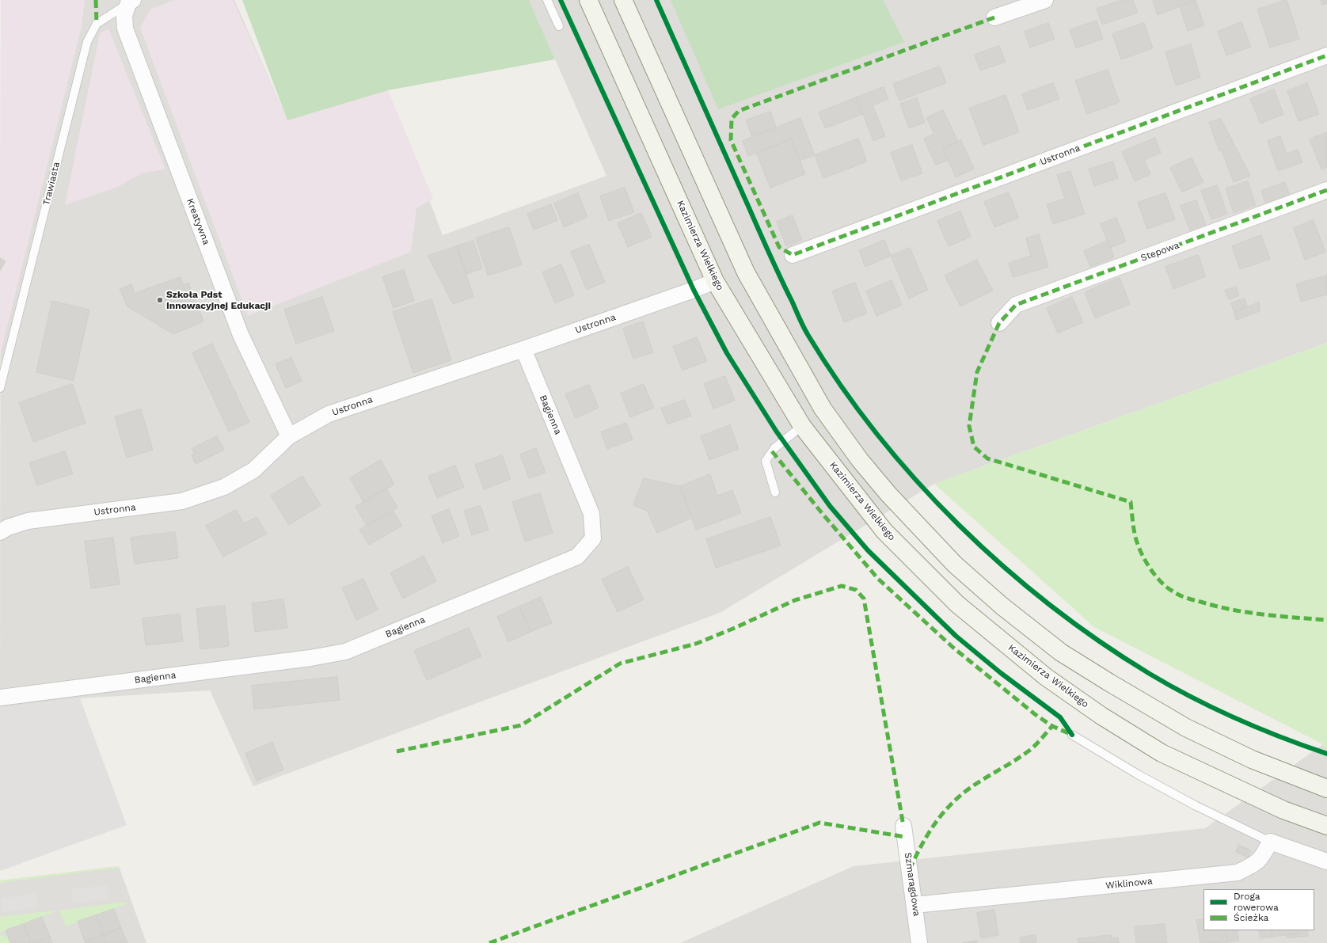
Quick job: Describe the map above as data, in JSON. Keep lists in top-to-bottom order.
{
  "streets": {
    "main road": ["Kazimierza Wielkiego"],
    "street": [
      "Ustronna",
      "Kreatywna",
      "Stepowa",
      "Bagienna",
      "Wiklinowa",
      "Szmaragdowa"
    ],
    "lane": ["Trawiasta"]
  },
  "crossings": [
    ["Ustronna", "Kreatywna"],
    ["Ustronna", "Kazimierza Wielkiego"],
    ["Ustronna", "Bagienna"],
    ["Trawiasta", "Kreatywna"],
    ["Wiklinowa", "Szmaragdowa"]
  ],
  "places": ["Szkoła Pdst Innowacyjnej Edukacji"],
  "legend": ["Droga rowerowa", "Ścieżka"]
}
